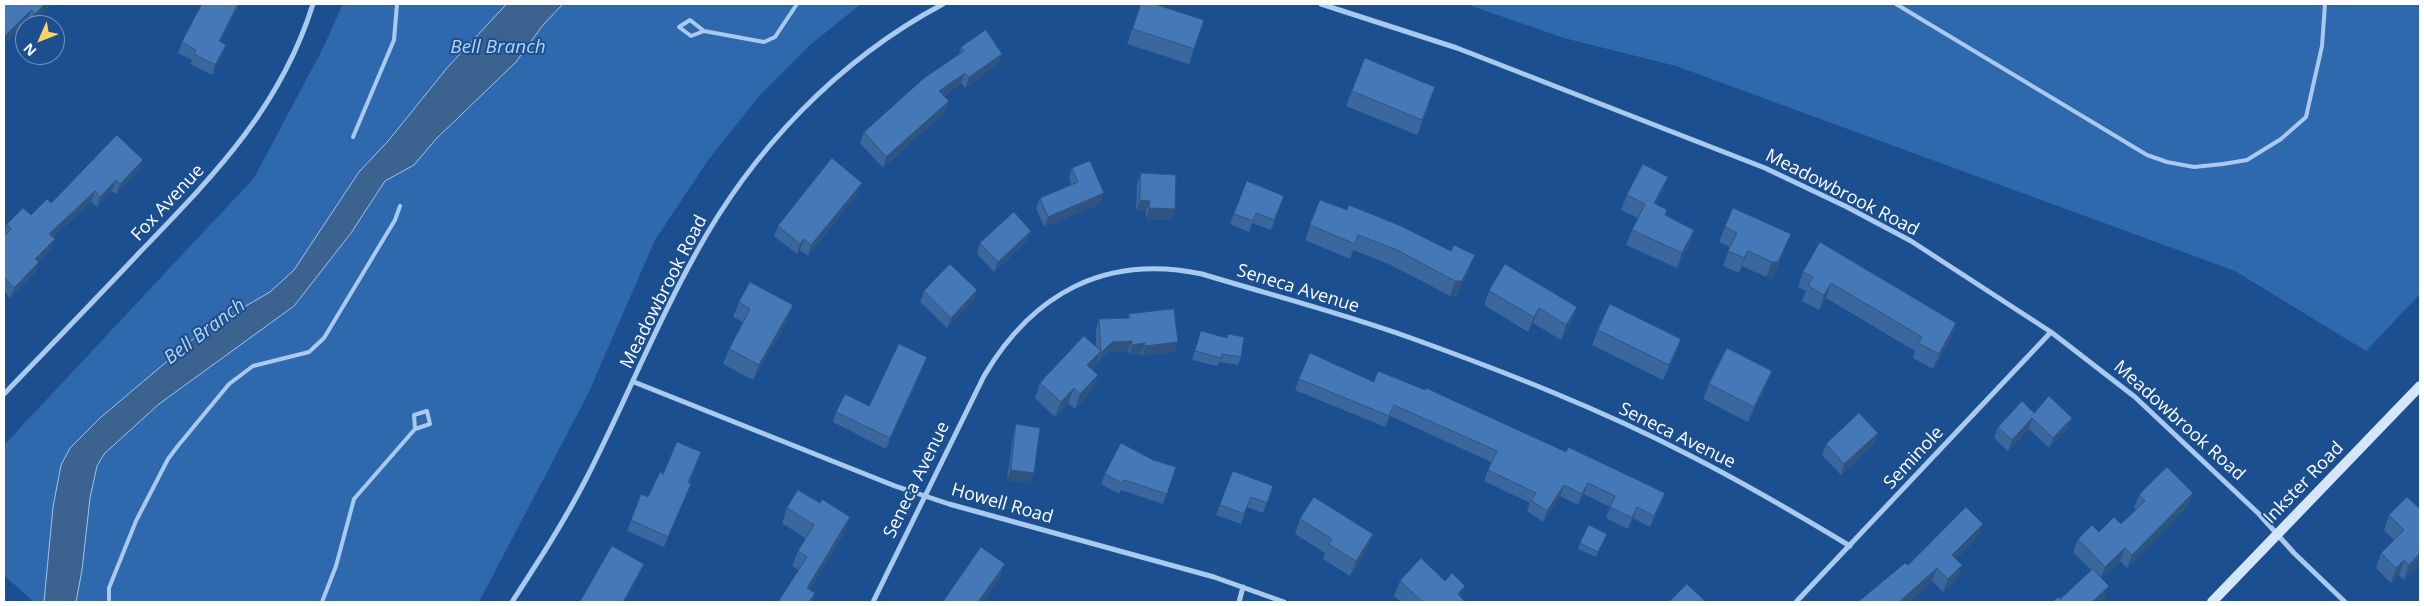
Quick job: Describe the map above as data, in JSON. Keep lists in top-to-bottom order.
{
  "streets": {
    "main road": ["Inkster Road"],
    "street": [
      "Meadowbrook Road",
      "Fox Avenue",
      "Seneca Avenue",
      "Seminole",
      "Howell Road"
    ]
  },
  "crossings": [
    ["Meadowbrook Road", "Seminole"],
    ["Meadowbrook Road", "Inkster Road"],
    ["Meadowbrook Road", "Howell Road"],
    ["Seneca Avenue", "Seminole"],
    ["Seneca Avenue", "Howell Road"]
  ],
  "water": ["Bell Branch"],
  "north": "bottom left"
}
